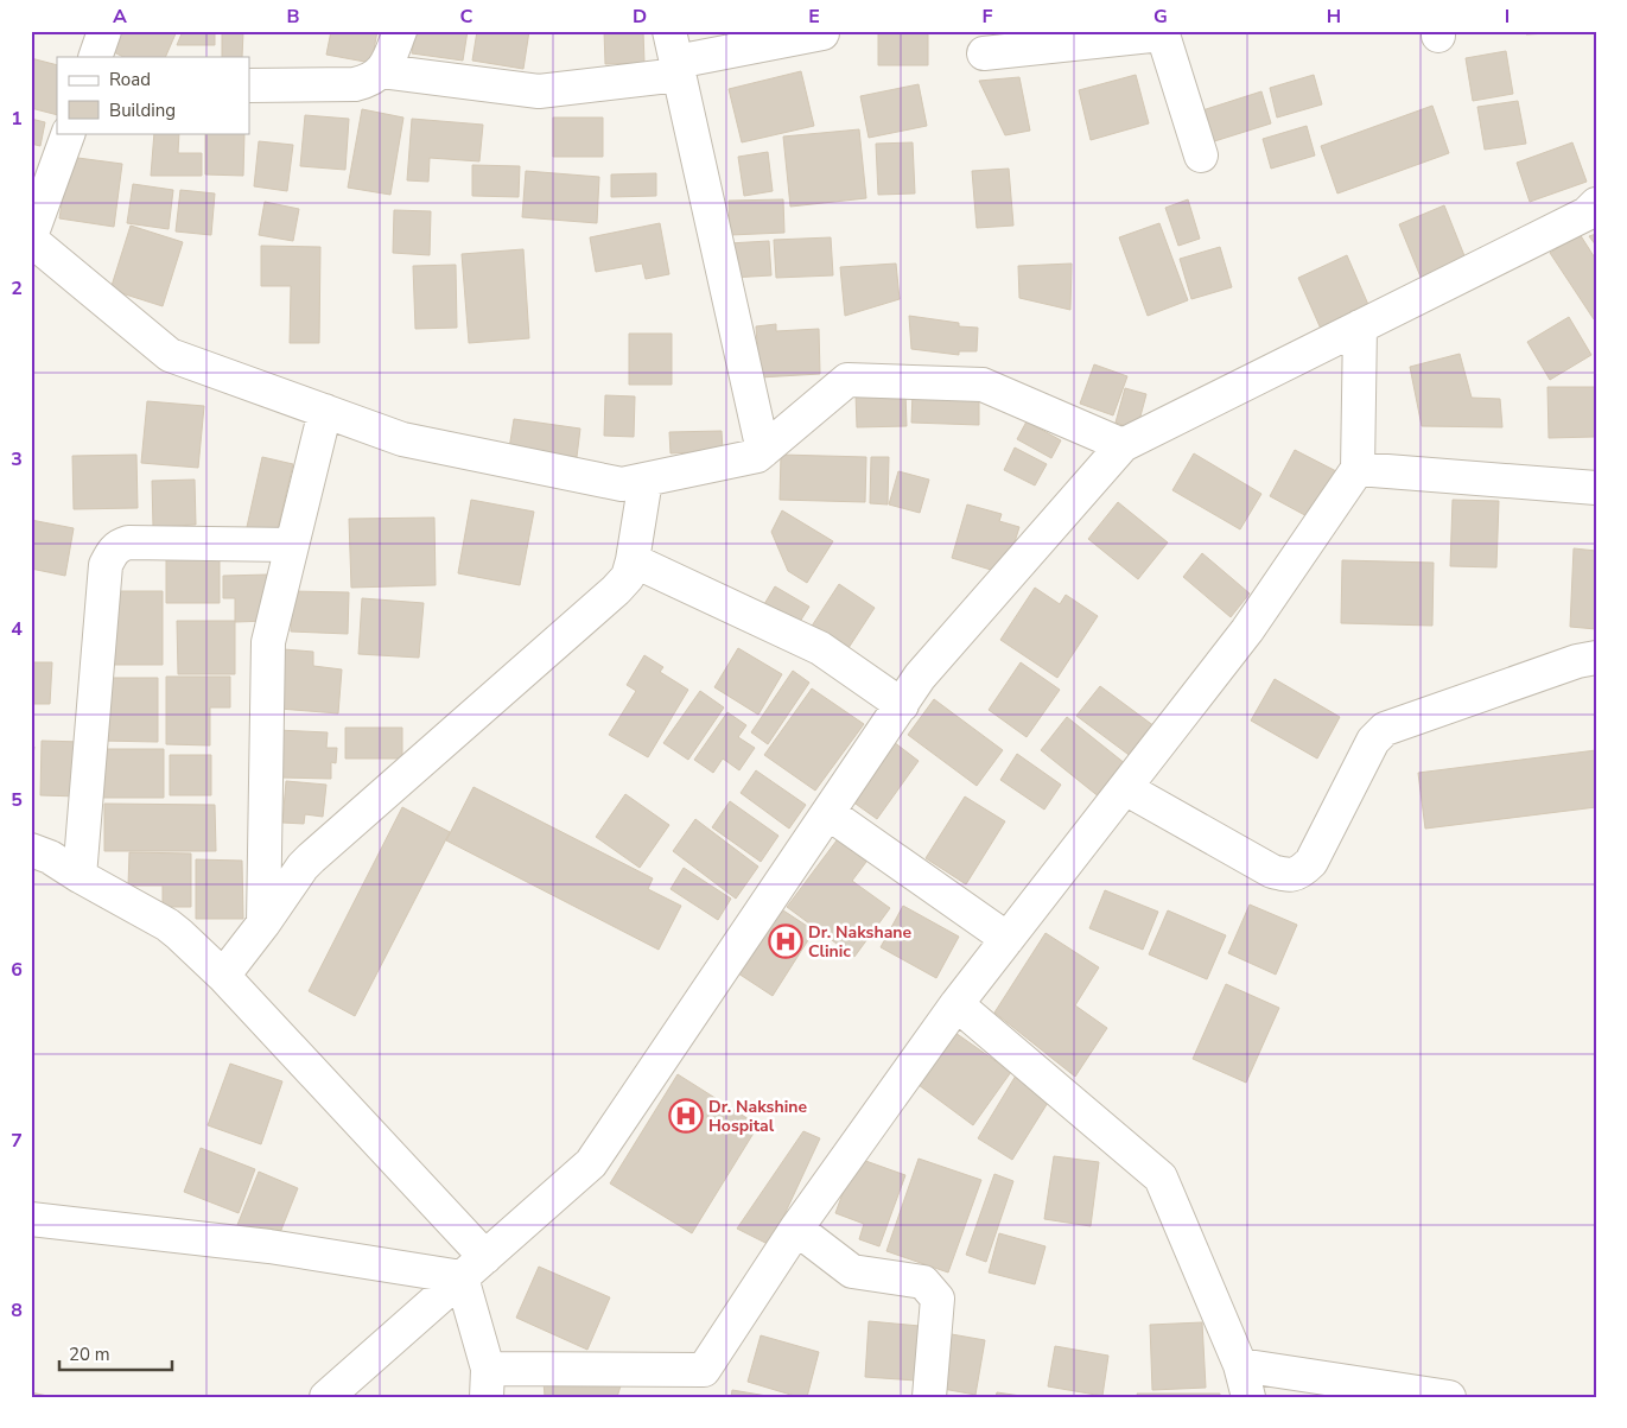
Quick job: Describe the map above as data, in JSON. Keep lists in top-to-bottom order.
{
  "places": {
    "hospital": ["Dr. Nakshane Clinic", "Dr. Nakshine Hospital"]
  },
  "legend": ["Road", "Building"],
  "scale_bar": "20 m",
  "grid": {
    "columns": [
      "A",
      "B",
      "C",
      "D",
      "E",
      "F",
      "G",
      "H",
      "I"
    ],
    "rows": [
      "1",
      "2",
      "3",
      "4",
      "5",
      "6",
      "7",
      "8"
    ]
  }
}
